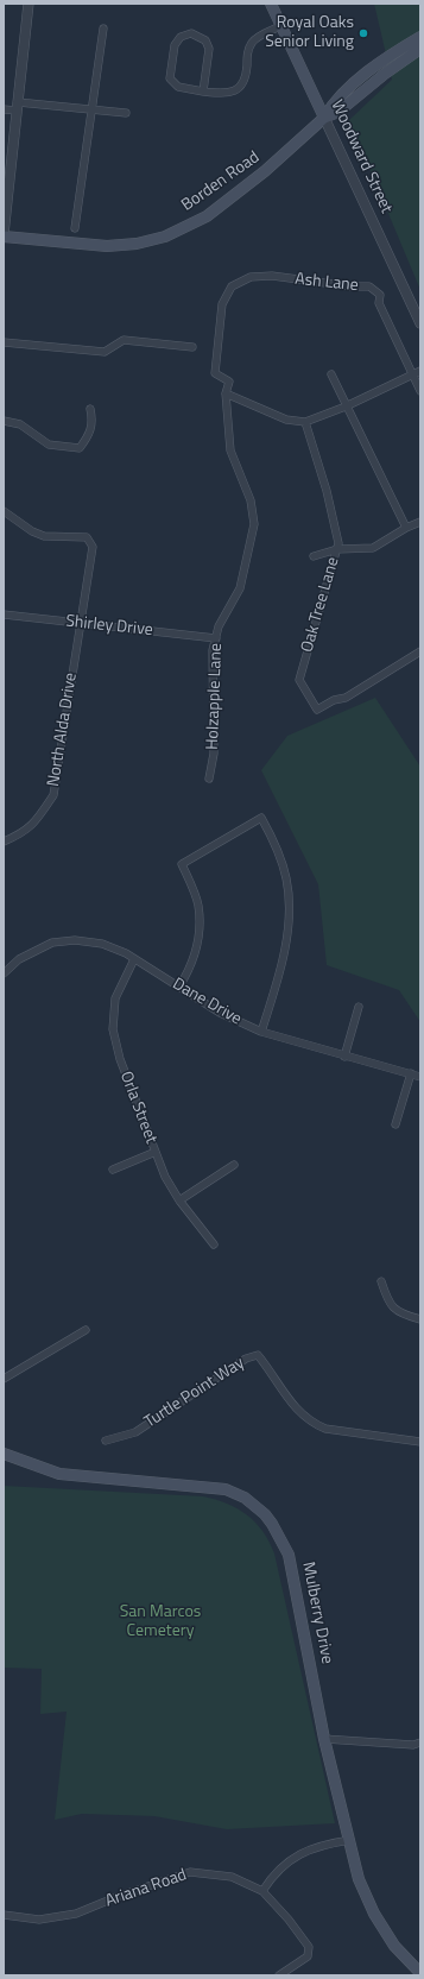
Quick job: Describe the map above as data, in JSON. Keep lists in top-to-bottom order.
{
  "streets": {
    "main road": ["Woodward Street", "Borden Road", "Mulberry Drive"],
    "street": [
      "Ash Lane",
      "Oak Tree Lane",
      "Shirley Drive",
      "Holzapple Lane",
      "North Alda Drive",
      "Dane Drive",
      "Orla Street",
      "Turtle Point Way",
      "Ariana Road"
    ]
  },
  "crossings": [
    ["Woodward Street", "Borden Road"],
    ["Ash Lane", "Holzapple Lane"],
    ["Shirley Drive", "Holzapple Lane"],
    ["Shirley Drive", "North Alda Drive"],
    ["Dane Drive", "Orla Street"]
  ],
  "parks": ["San Marcos Cemetery"],
  "places": ["Royal Oaks Senior Living"]
}
